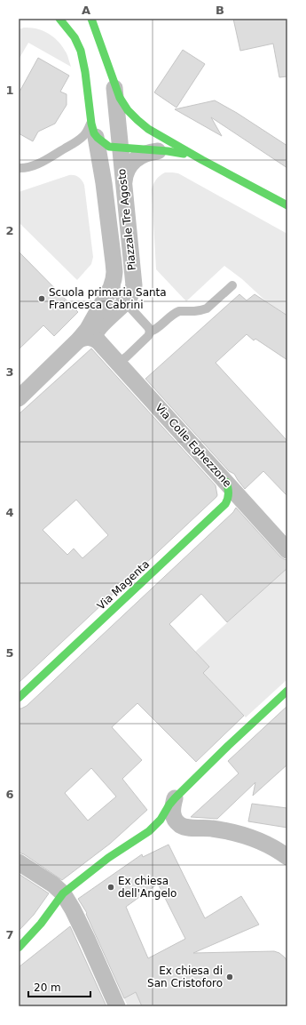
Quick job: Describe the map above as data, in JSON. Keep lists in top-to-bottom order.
{
  "streets": {
    "street": ["Piazzale Tre Agosto", "Via Colle Eghezzone", "Via Magenta"]
  },
  "crossings": [
    ["Piazzale Tre Agosto", "Via Colle Eghezzone"],
    ["Via Colle Eghezzone", "Via Magenta"]
  ],
  "places": ["Scuola primaria Santa Francesca Cabrini", "Ex chiesa dell'Angelo", "Ex chiesa di San Cristoforo"],
  "scale_bar": "20 m",
  "grid": {
    "columns": ["A", "B"],
    "rows": [
      "1",
      "2",
      "3",
      "4",
      "5",
      "6",
      "7"
    ]
  }
}
